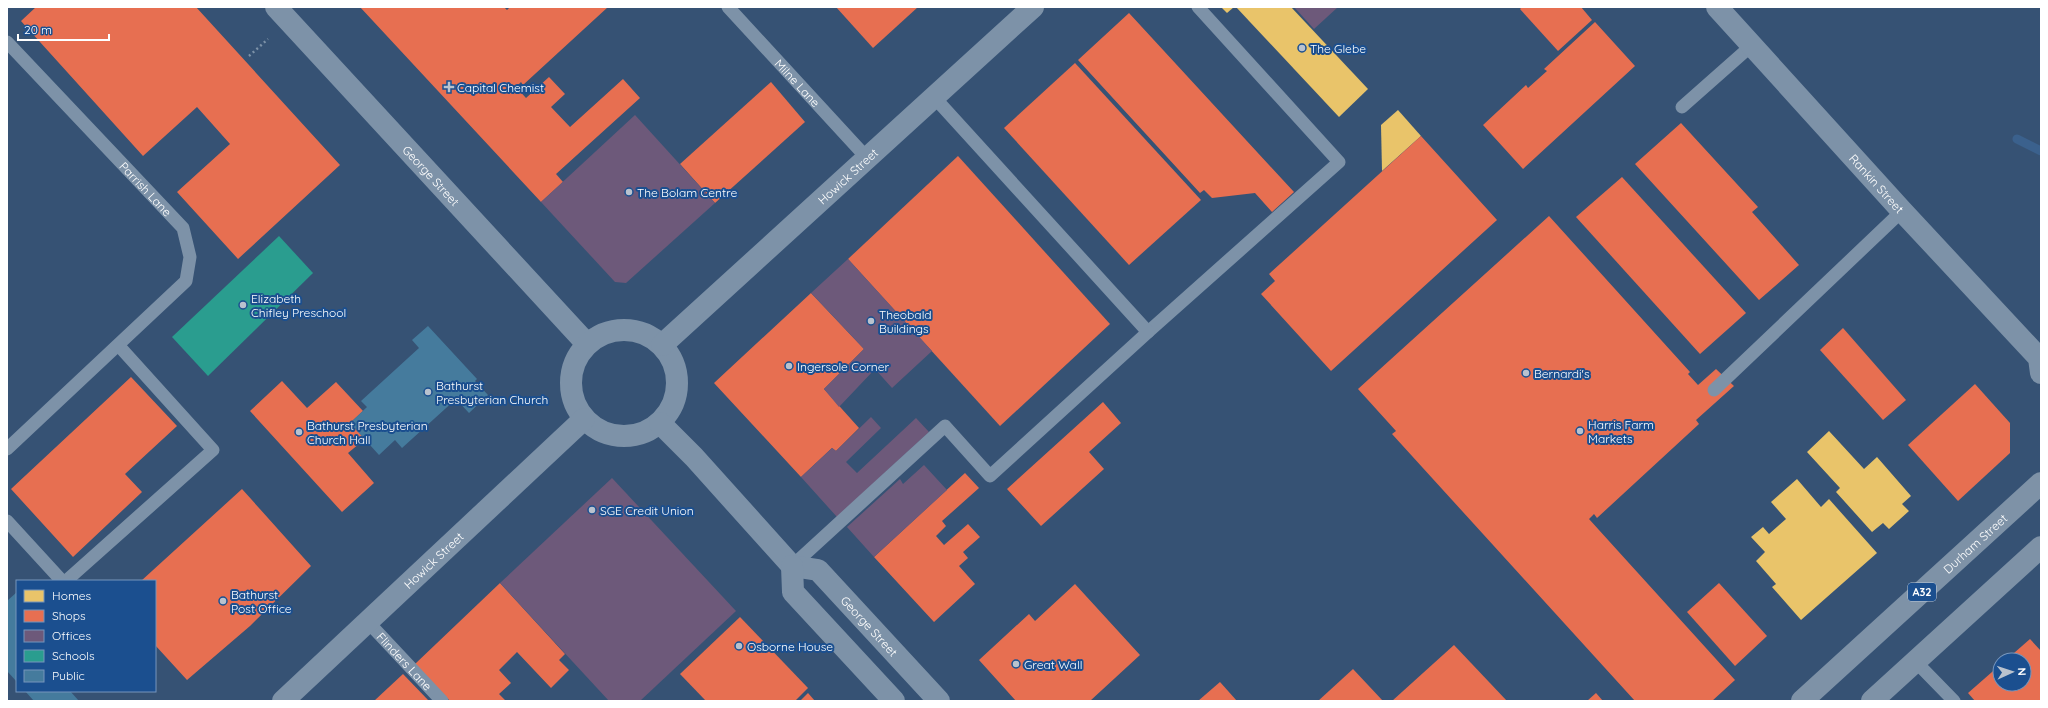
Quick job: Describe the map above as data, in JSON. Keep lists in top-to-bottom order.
{
  "streets": {
    "highway": ["Durham Street", "A32"],
    "street": ["George Street", "Howick Street", "Rankin Street"],
    "lane": ["Milne Lane", "Parrish Lane", "Flinders Lane"]
  },
  "crossings": [
    ["Milne Lane", "Howick Street"],
    ["George Street", "Howick Street"],
    ["Howick Street", "Flinders Lane"]
  ],
  "places": {
    "other": [
      "The Glebe",
      "The Bolam Centre",
      "Elizabeth Chifley Preschool",
      "Theobald Buildings",
      "Ingersole Corner",
      "Bernardi's",
      "Bathurst Presbyterian Church",
      "Harris Farm Markets",
      "Bathurst Presbyterian Church Hall",
      "SGE Credit Union",
      "Bathurst Post Office",
      "Osborne House",
      "Great Wall"
    ],
    "health": ["Capital Chemist"]
  },
  "legend": [
    "Homes",
    "Shops",
    "Offices",
    "Schools",
    "Public"
  ],
  "scale_bar": "20 m",
  "north": "right"
}
